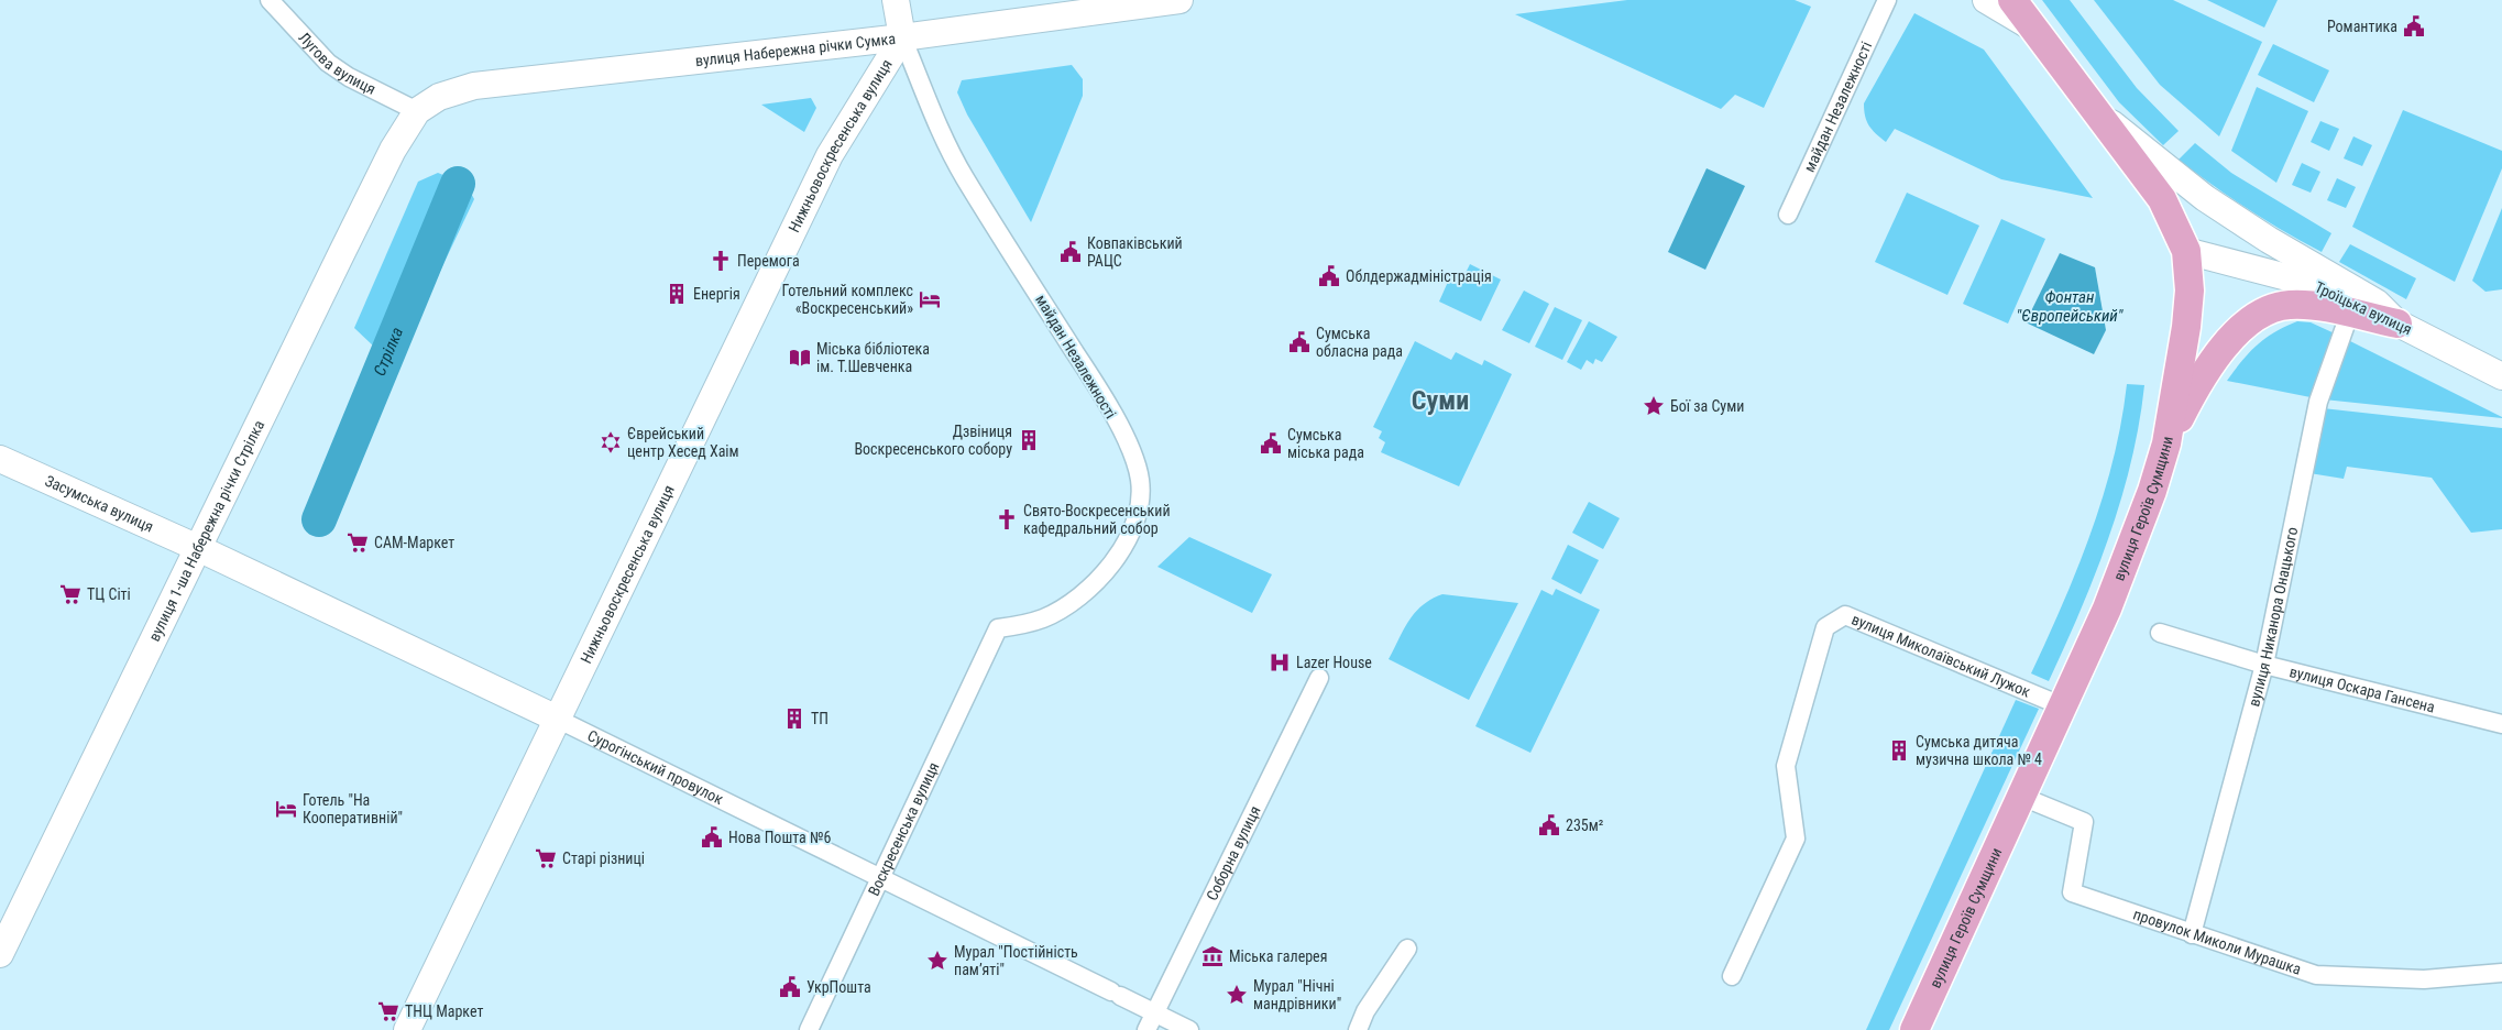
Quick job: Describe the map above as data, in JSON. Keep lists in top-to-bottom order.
{
  "streets": {
    "main road": [
      "вулиця Набережна річки Сумка",
      "Нижньовоскресенська вулиця",
      "Троїцька вулиця",
      "Засумська вулиця",
      "вулиця Героїв Сумщини",
      "вулиця 1-ша Набережна річки Стрілка",
      "Сурогінський провулок"
    ],
    "street": [
      "Лугова вулиця",
      "майдан Незалежності",
      "вулиця Никанора Онацького",
      "вулиця Миколаївський Лужок",
      "вулиця Оскара Гансена",
      "Воскресенська вулиця",
      "Соборна вулиця",
      "провулок Миколи Мурашка"
    ]
  },
  "crossings": [
    ["вулиця Набережна річки Сумка", "Лугова вулиця"],
    ["вулиця Набережна річки Сумка", "майдан Незалежності"],
    ["вулиця Набережна річки Сумка", "Нижньовоскресенська вулиця"],
    ["вулиця Набережна річки Сумка", "вулиця 1-ша Набережна річки Стрілка"],
    ["Лугова вулиця", "вулиця 1-ша Набережна річки Стрілка"],
    ["майдан Незалежності", "Нижньовоскресенська вулиця"],
    ["майдан Незалежності", "Воскресенська вулиця"],
    ["Нижньовоскресенська вулиця", "Сурогінський провулок"],
    ["Троїцька вулиця", "вулиця Героїв Сумщини"],
    ["Троїцька вулиця", "вулиця Никанора Онацького"],
    ["Засумська вулиця", "вулиця 1-ша Набережна річки Стрілка"],
    ["Засумська вулиця", "Сурогінський провулок"],
    ["вулиця Героїв Сумщини", "вулиця Миколаївський Лужок"],
    ["вулиця Героїв Сумщини", "провулок Миколи Мурашка"],
    ["вулиця 1-ша Набережна річки Стрілка", "Сурогінський провулок"],
    ["вулиця Никанора Онацького", "вулиця Оскара Гансена"],
    ["вулиця Никанора Онацького", "провулок Миколи Мурашка"],
    ["Сурогінський провулок", "Воскресенська вулиця"],
    ["Сурогінський провулок", "Соборна вулиця"]
  ],
  "districts": ["Суми"],
  "water": ["Фонтан \"Європейський\"", "Стрілка"],
  "places": {
    "public building": [
      "Романтика",
      "Ковпаківський РАЦС",
      "Облдержадміністрація",
      "Сумська обласна рада",
      "Сумська міська рада",
      "235м²",
      "Нова Пошта №6",
      "УкрПошта"
    ],
    "church": ["Перемога", "Свято-Воскресенський кафедральний собор"],
    "building": [
      "Енергія",
      "Дзвіниця Воскресенського собору",
      "ТП",
      "Сумська дитяча музична школа № 4"
    ],
    "hotel": ["Готельний комплекс «Воскресенський»", "Готель \"На Кооперативній\""],
    "library": ["Міська бібліотека ім. Т.Шевченка"],
    "place": ["Бої за Суми", "Мурал \"Постійність пам’яті\"", "Мурал \"Нічні мандрівники\""],
    "synagogue": ["Єврейський центр Хесед Хаім"],
    "supermarket": [
      "САМ-Маркет",
      "ТЦ Сіті",
      "Старі різниці",
      "ТНЦ Маркет"
    ],
    "hospital": ["Lazer House"],
    "museum": ["Міська галерея"]
  }
}
